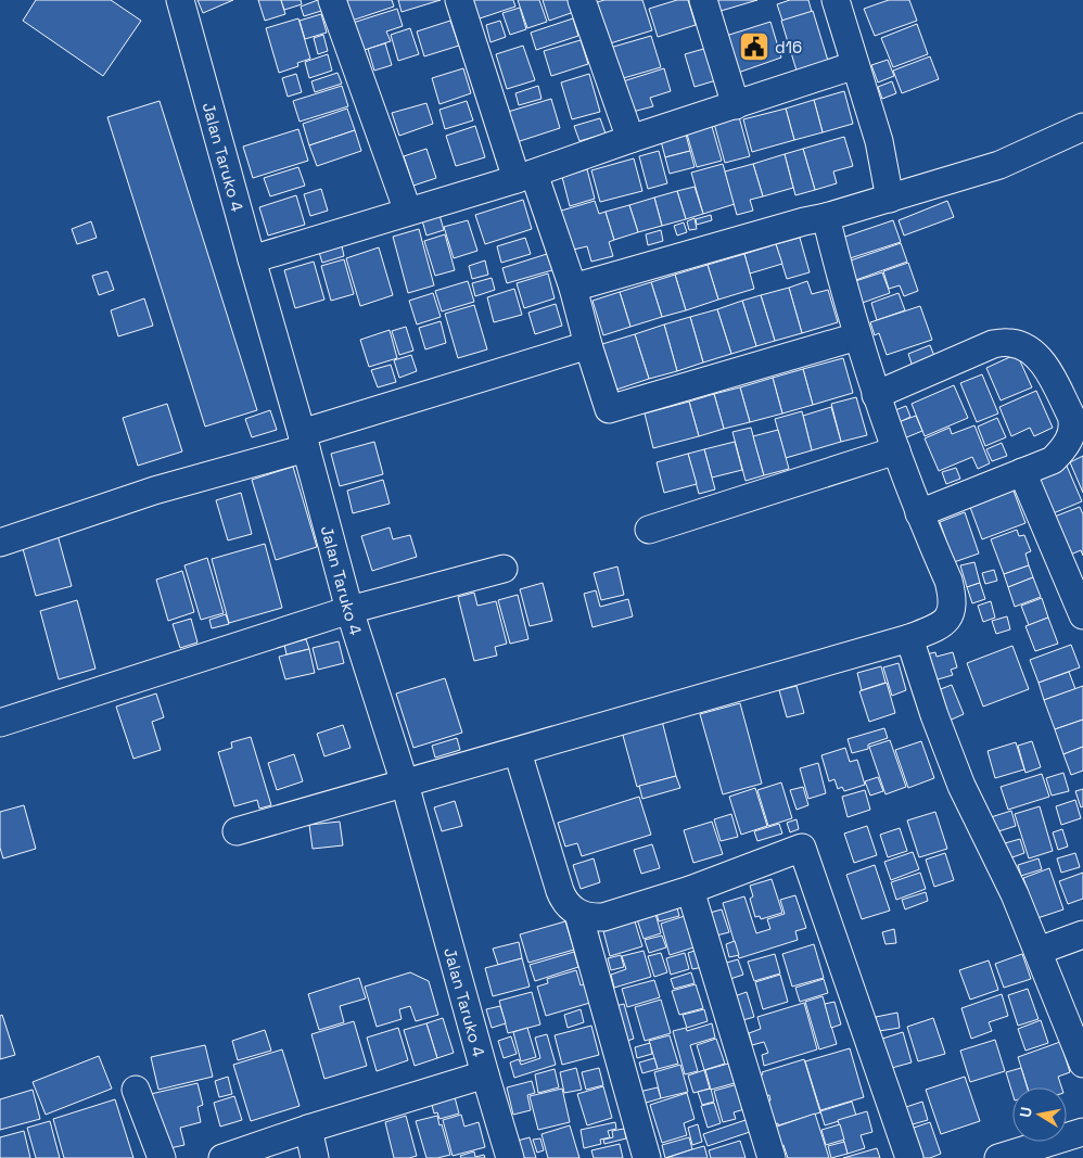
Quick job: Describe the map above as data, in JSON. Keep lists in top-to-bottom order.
{
  "streets": {
    "street": ["Jalan Taruko 4"]
  },
  "places": {
    "public building": ["d16"]
  },
  "north": "left"
}
